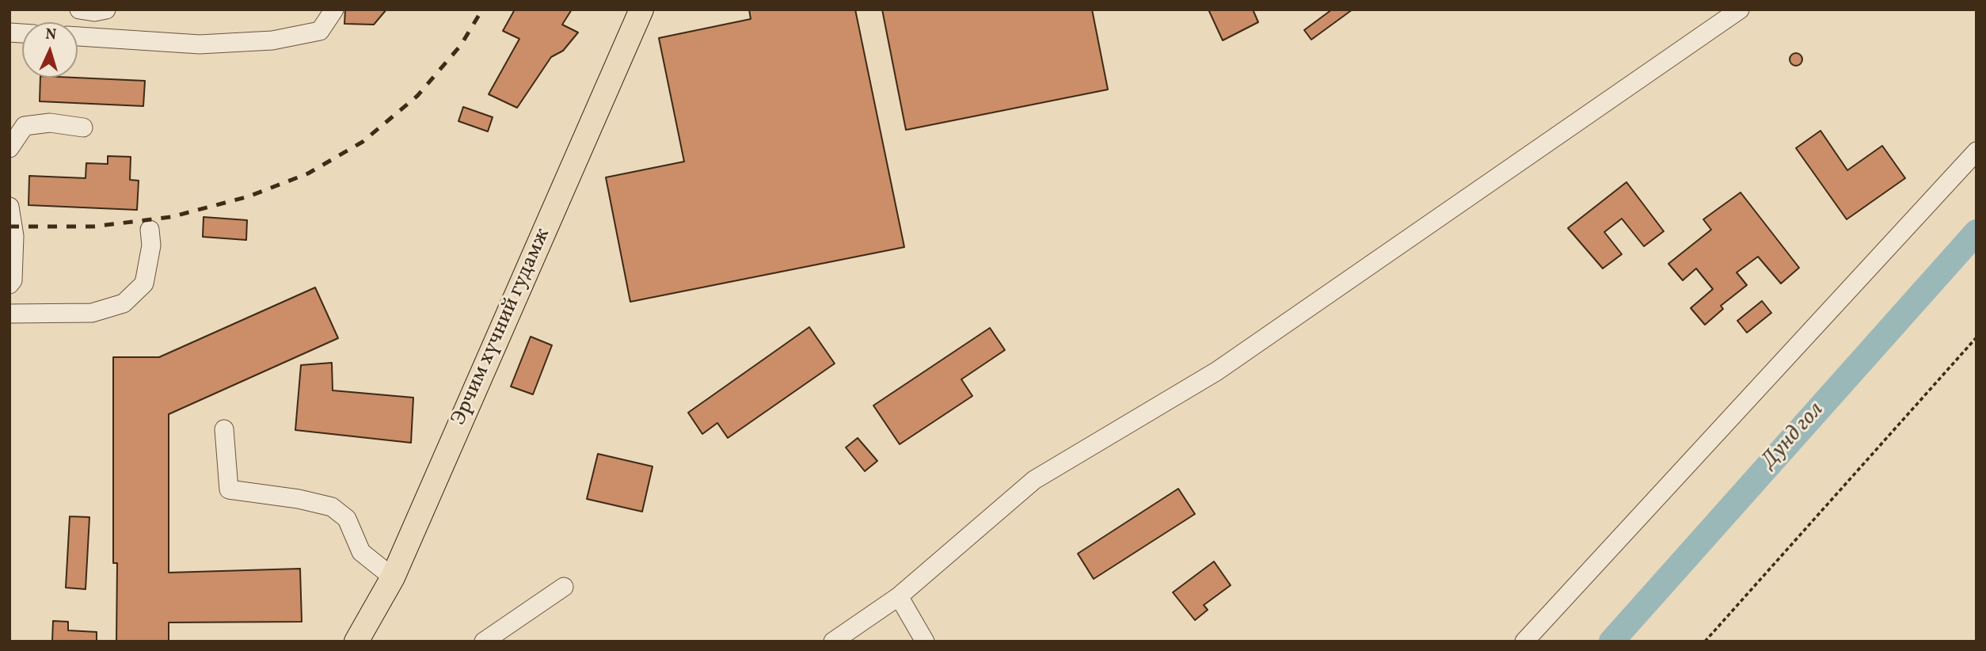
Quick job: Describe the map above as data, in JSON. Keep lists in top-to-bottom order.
{
  "streets": {
    "main road": ["Эрчим хүчний гудамж"]
  },
  "water": ["Дунд гол"],
  "north": "top"
}
